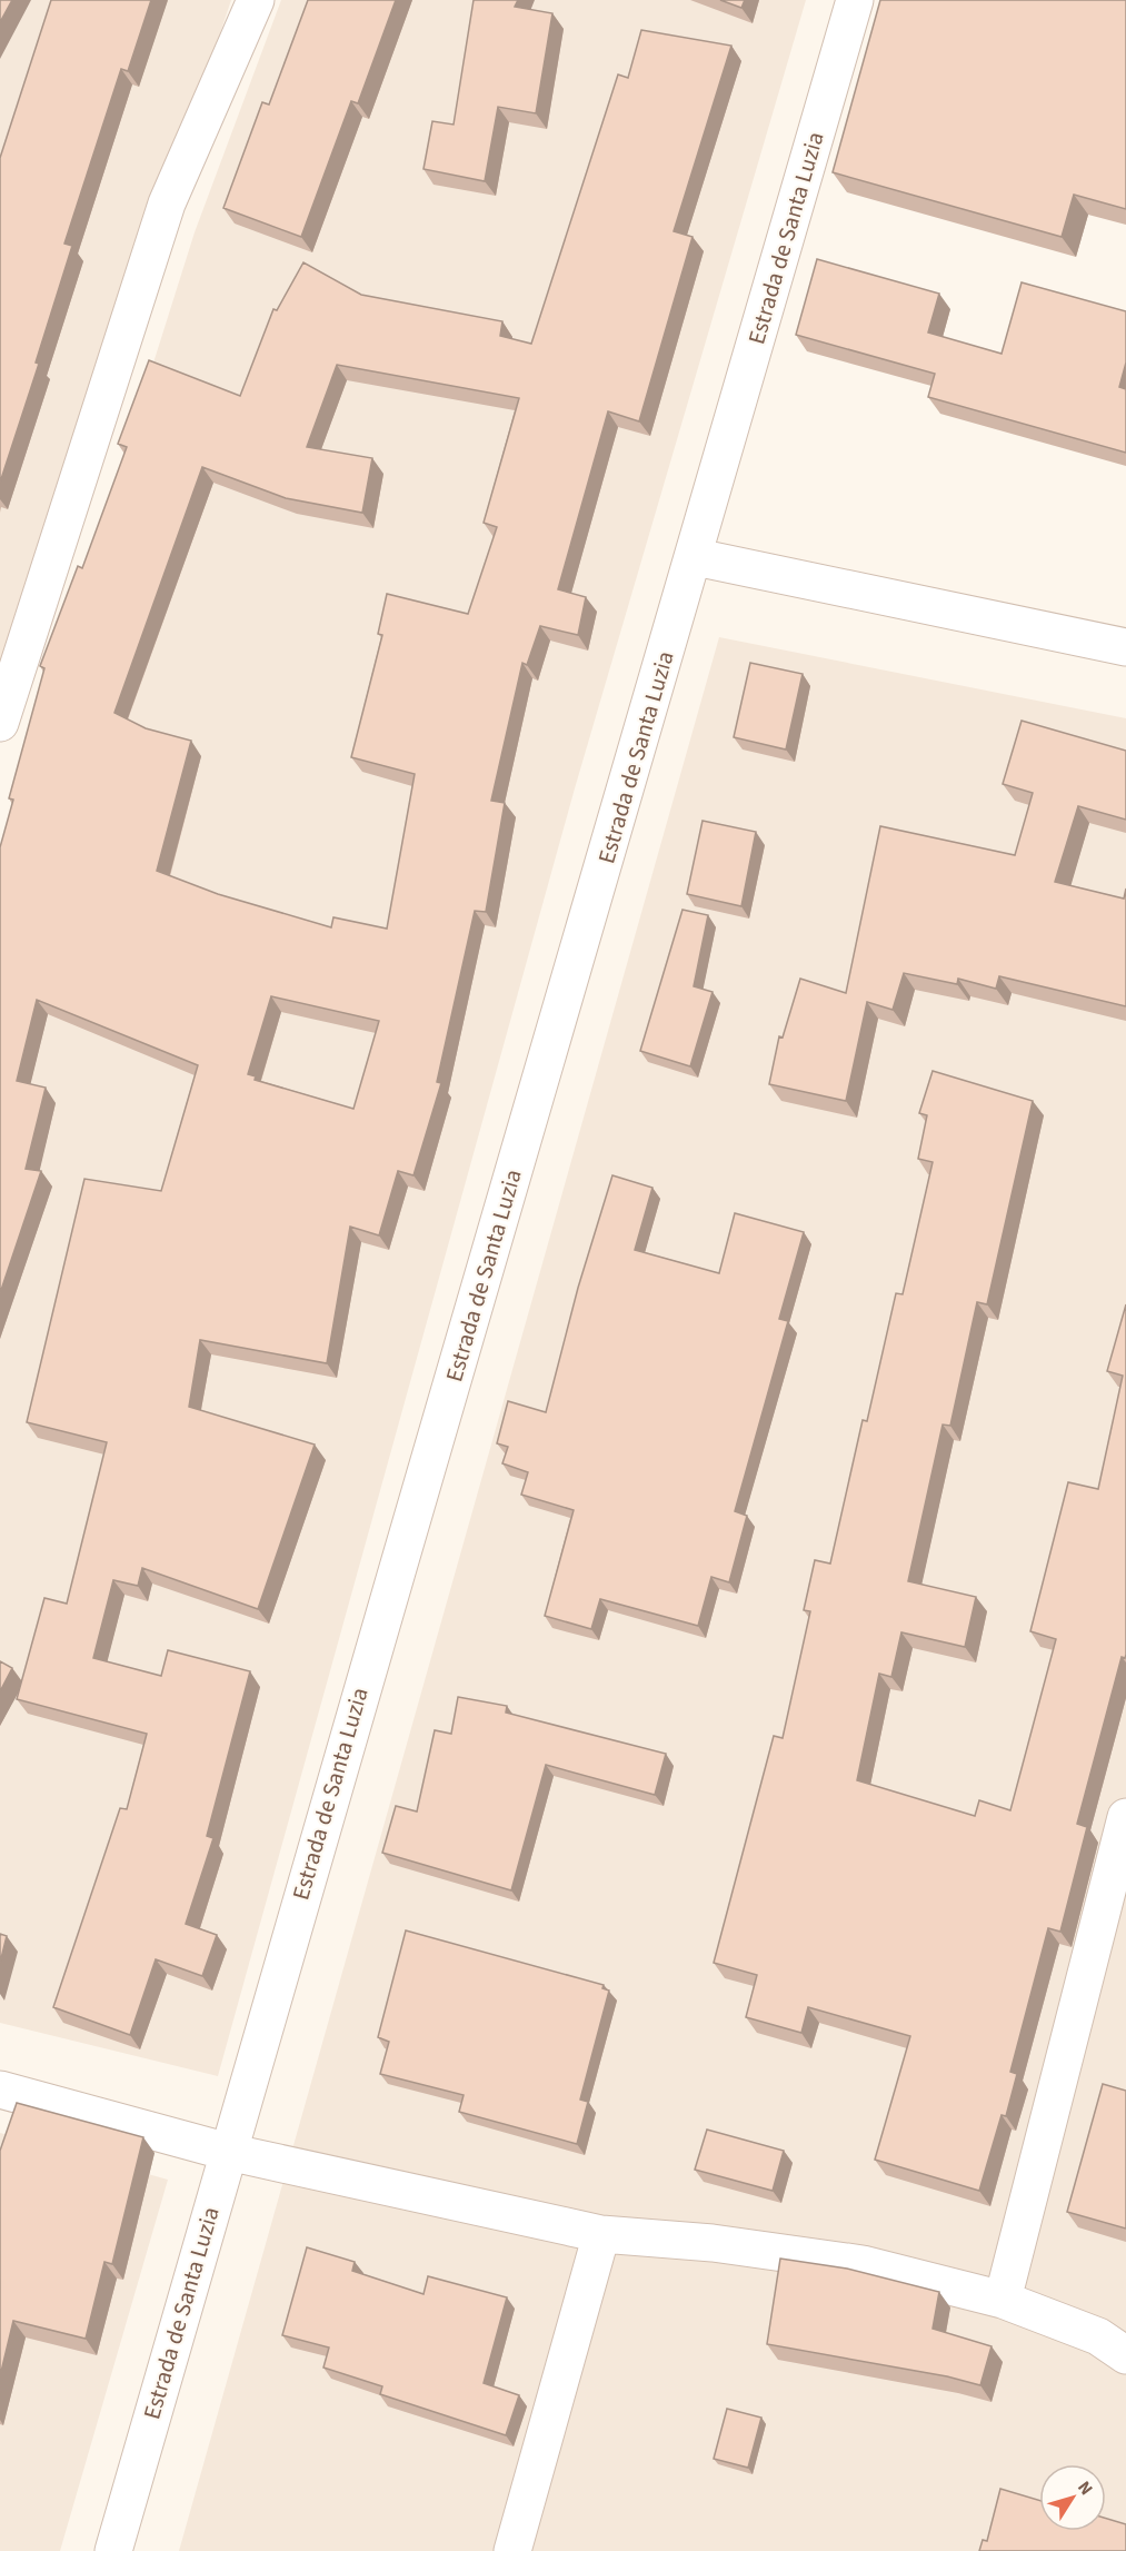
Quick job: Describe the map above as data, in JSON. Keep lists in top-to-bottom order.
{
  "streets": {
    "street": ["Estrada de Santa Luzia"]
  },
  "north": "top right"
}
